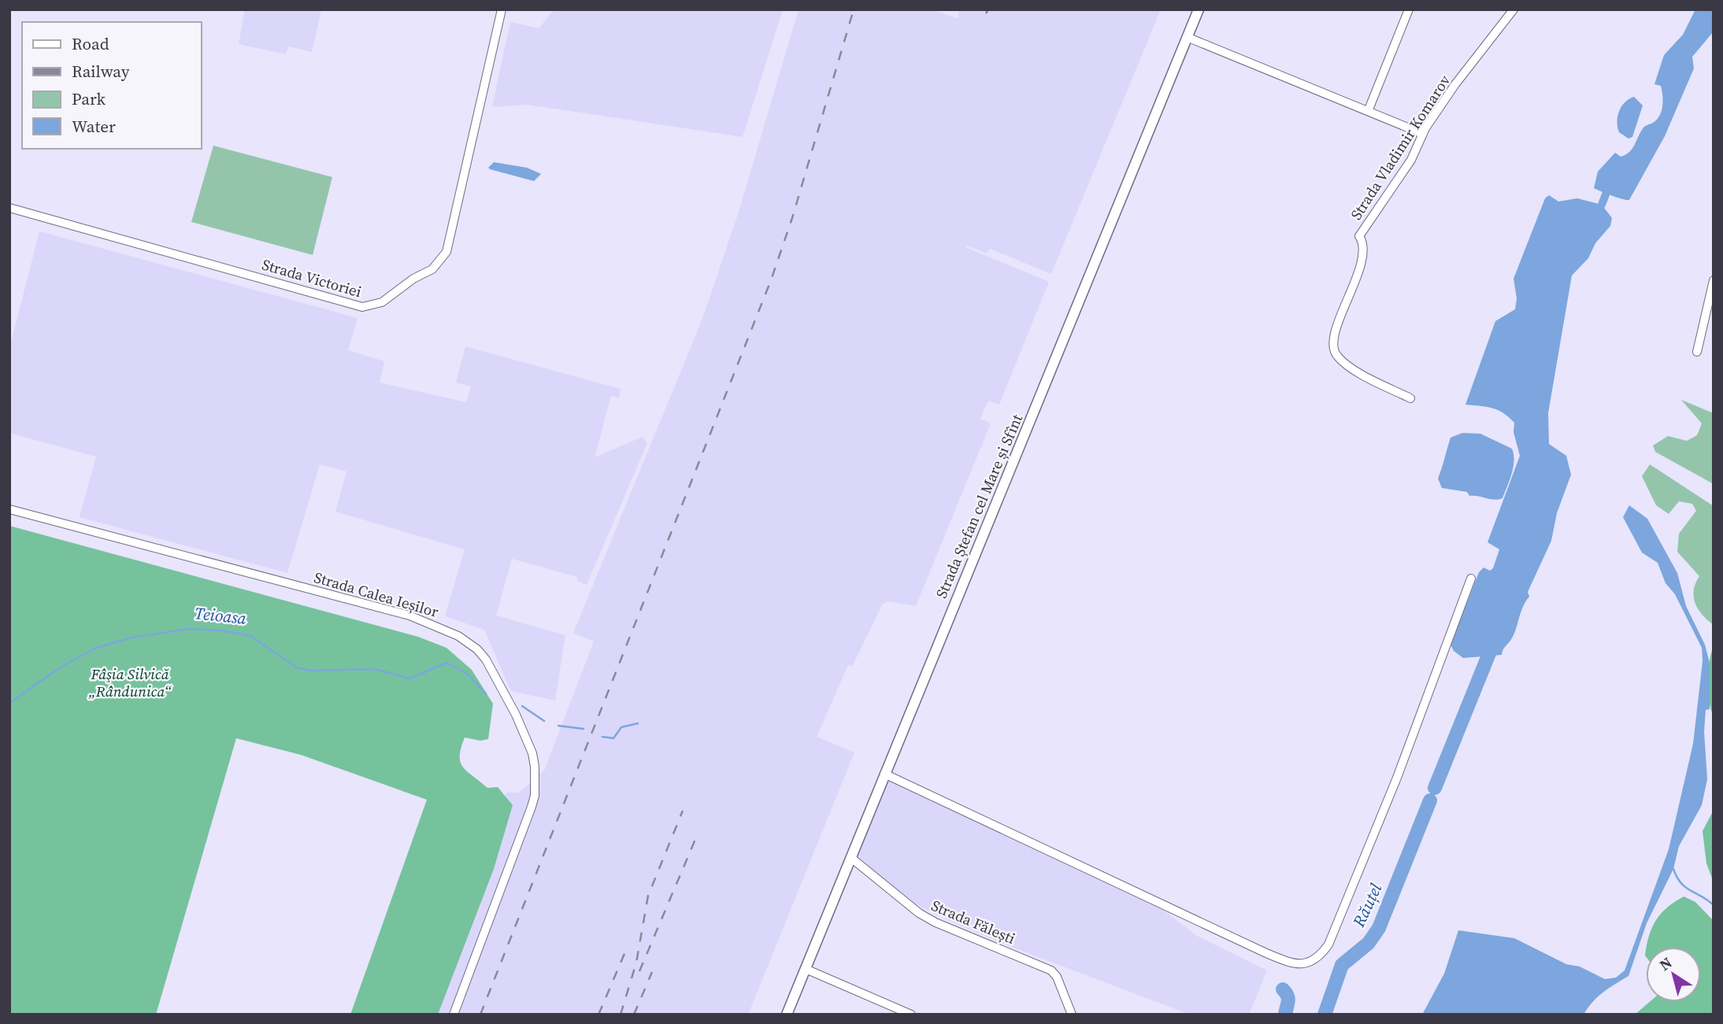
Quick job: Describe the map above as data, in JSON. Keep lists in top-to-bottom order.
{
  "streets": {
    "main road": ["Strada Ștefan cel Mare și Sfînt"],
    "street": [
      "Strada Vladimir Komarov",
      "Strada Victoriei",
      "Strada Calea Ieșilor",
      "Strada Fălești"
    ]
  },
  "crossings": [
    ["Strada Ștefan cel Mare și Sfînt", "Strada Fălești"]
  ],
  "water": ["Teioasa", "Răuțel"],
  "parks": ["Fâşia Silvică „Rândunica“"],
  "legend": [
    "Road",
    "Railway",
    "Park",
    "Water"
  ],
  "north": "top left"
}
